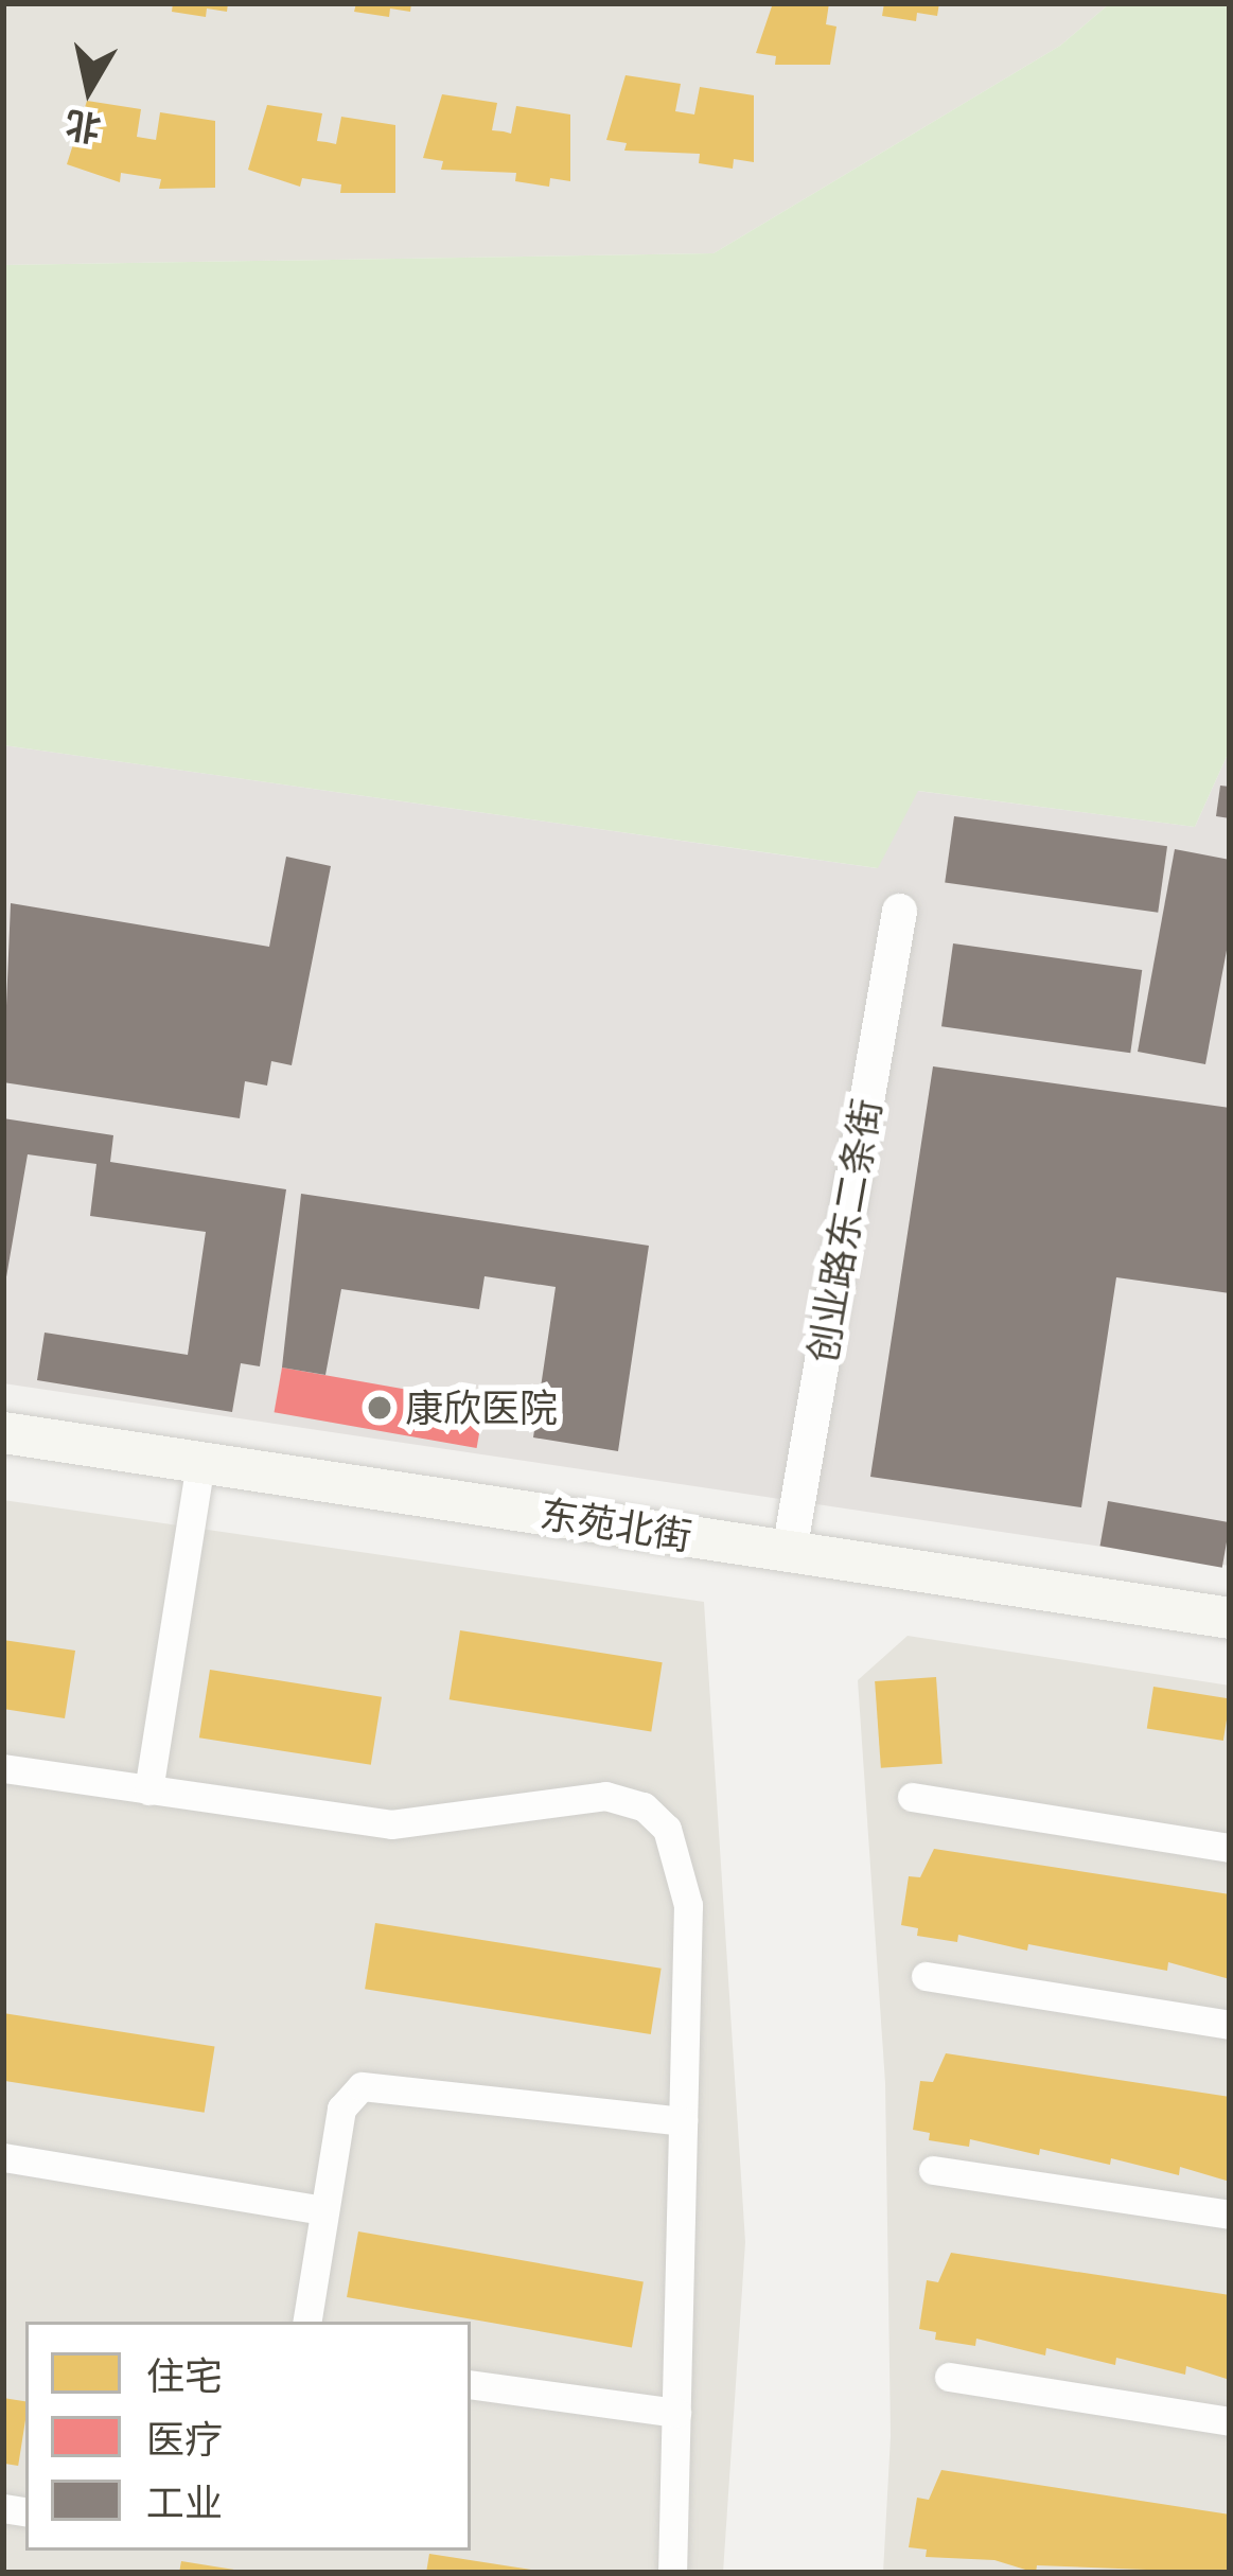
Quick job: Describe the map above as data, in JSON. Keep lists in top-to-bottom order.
{
  "streets": {
    "main road": ["东苑北街"],
    "street": ["创业路东二条街"]
  },
  "crossings": [
    ["创业路东二条街", "东苑北街"]
  ],
  "places": ["康欣医院"],
  "legend": ["住宅", "医疗", "工业"],
  "north": "bottom"
}
